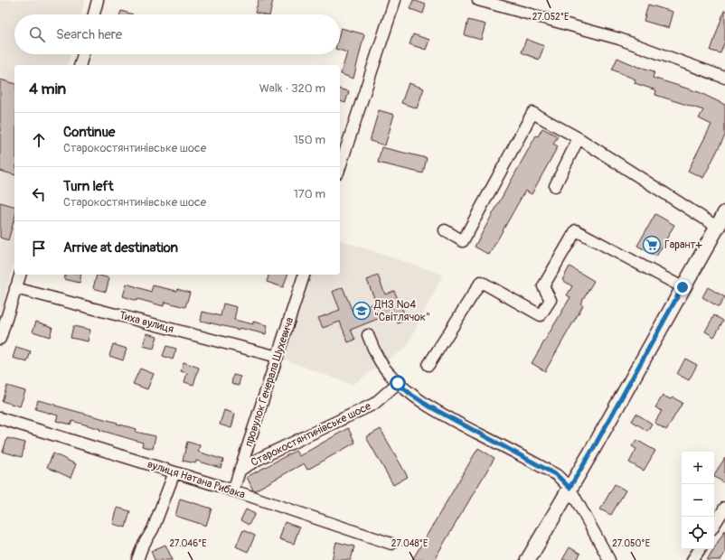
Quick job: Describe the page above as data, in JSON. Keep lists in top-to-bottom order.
{
  "streets": {
    "street": [
      "Тиха вулиця",
      "провулок Генерала Шухевича",
      "Старокостянтинівське шосе",
      "вулиця Натана Рибака"
    ]
  },
  "crossings": [
    ["Тиха вулиця", "провулок Генерала Шухевича"],
    ["провулок Генерала Шухевича", "Старокостянтинівське шосе"],
    ["провулок Генерала Шухевича", "вулиця Натана Рибака"]
  ],
  "places": {
    "supermarket": ["Гарант+"],
    "school or university": ["ДНЗ №4 \"Світлячок\""]
  },
  "page": {
    "search": "Search here",
    "heading": ["4 min", "Walk · 320 m"],
    "list": [
      ["Continue", "Старокостянтинівське шосе", "150 m"],
      ["Turn left", "Старокостянтинівське шосе", "170 m"],
      "Arrive at destination"
    ],
    "map_buttons": ["+", "−"]
  },
  "coordinates": [
    "27.052°E",
    "27.046°E",
    "27.048°E",
    "27.050°E"
  ]
}
